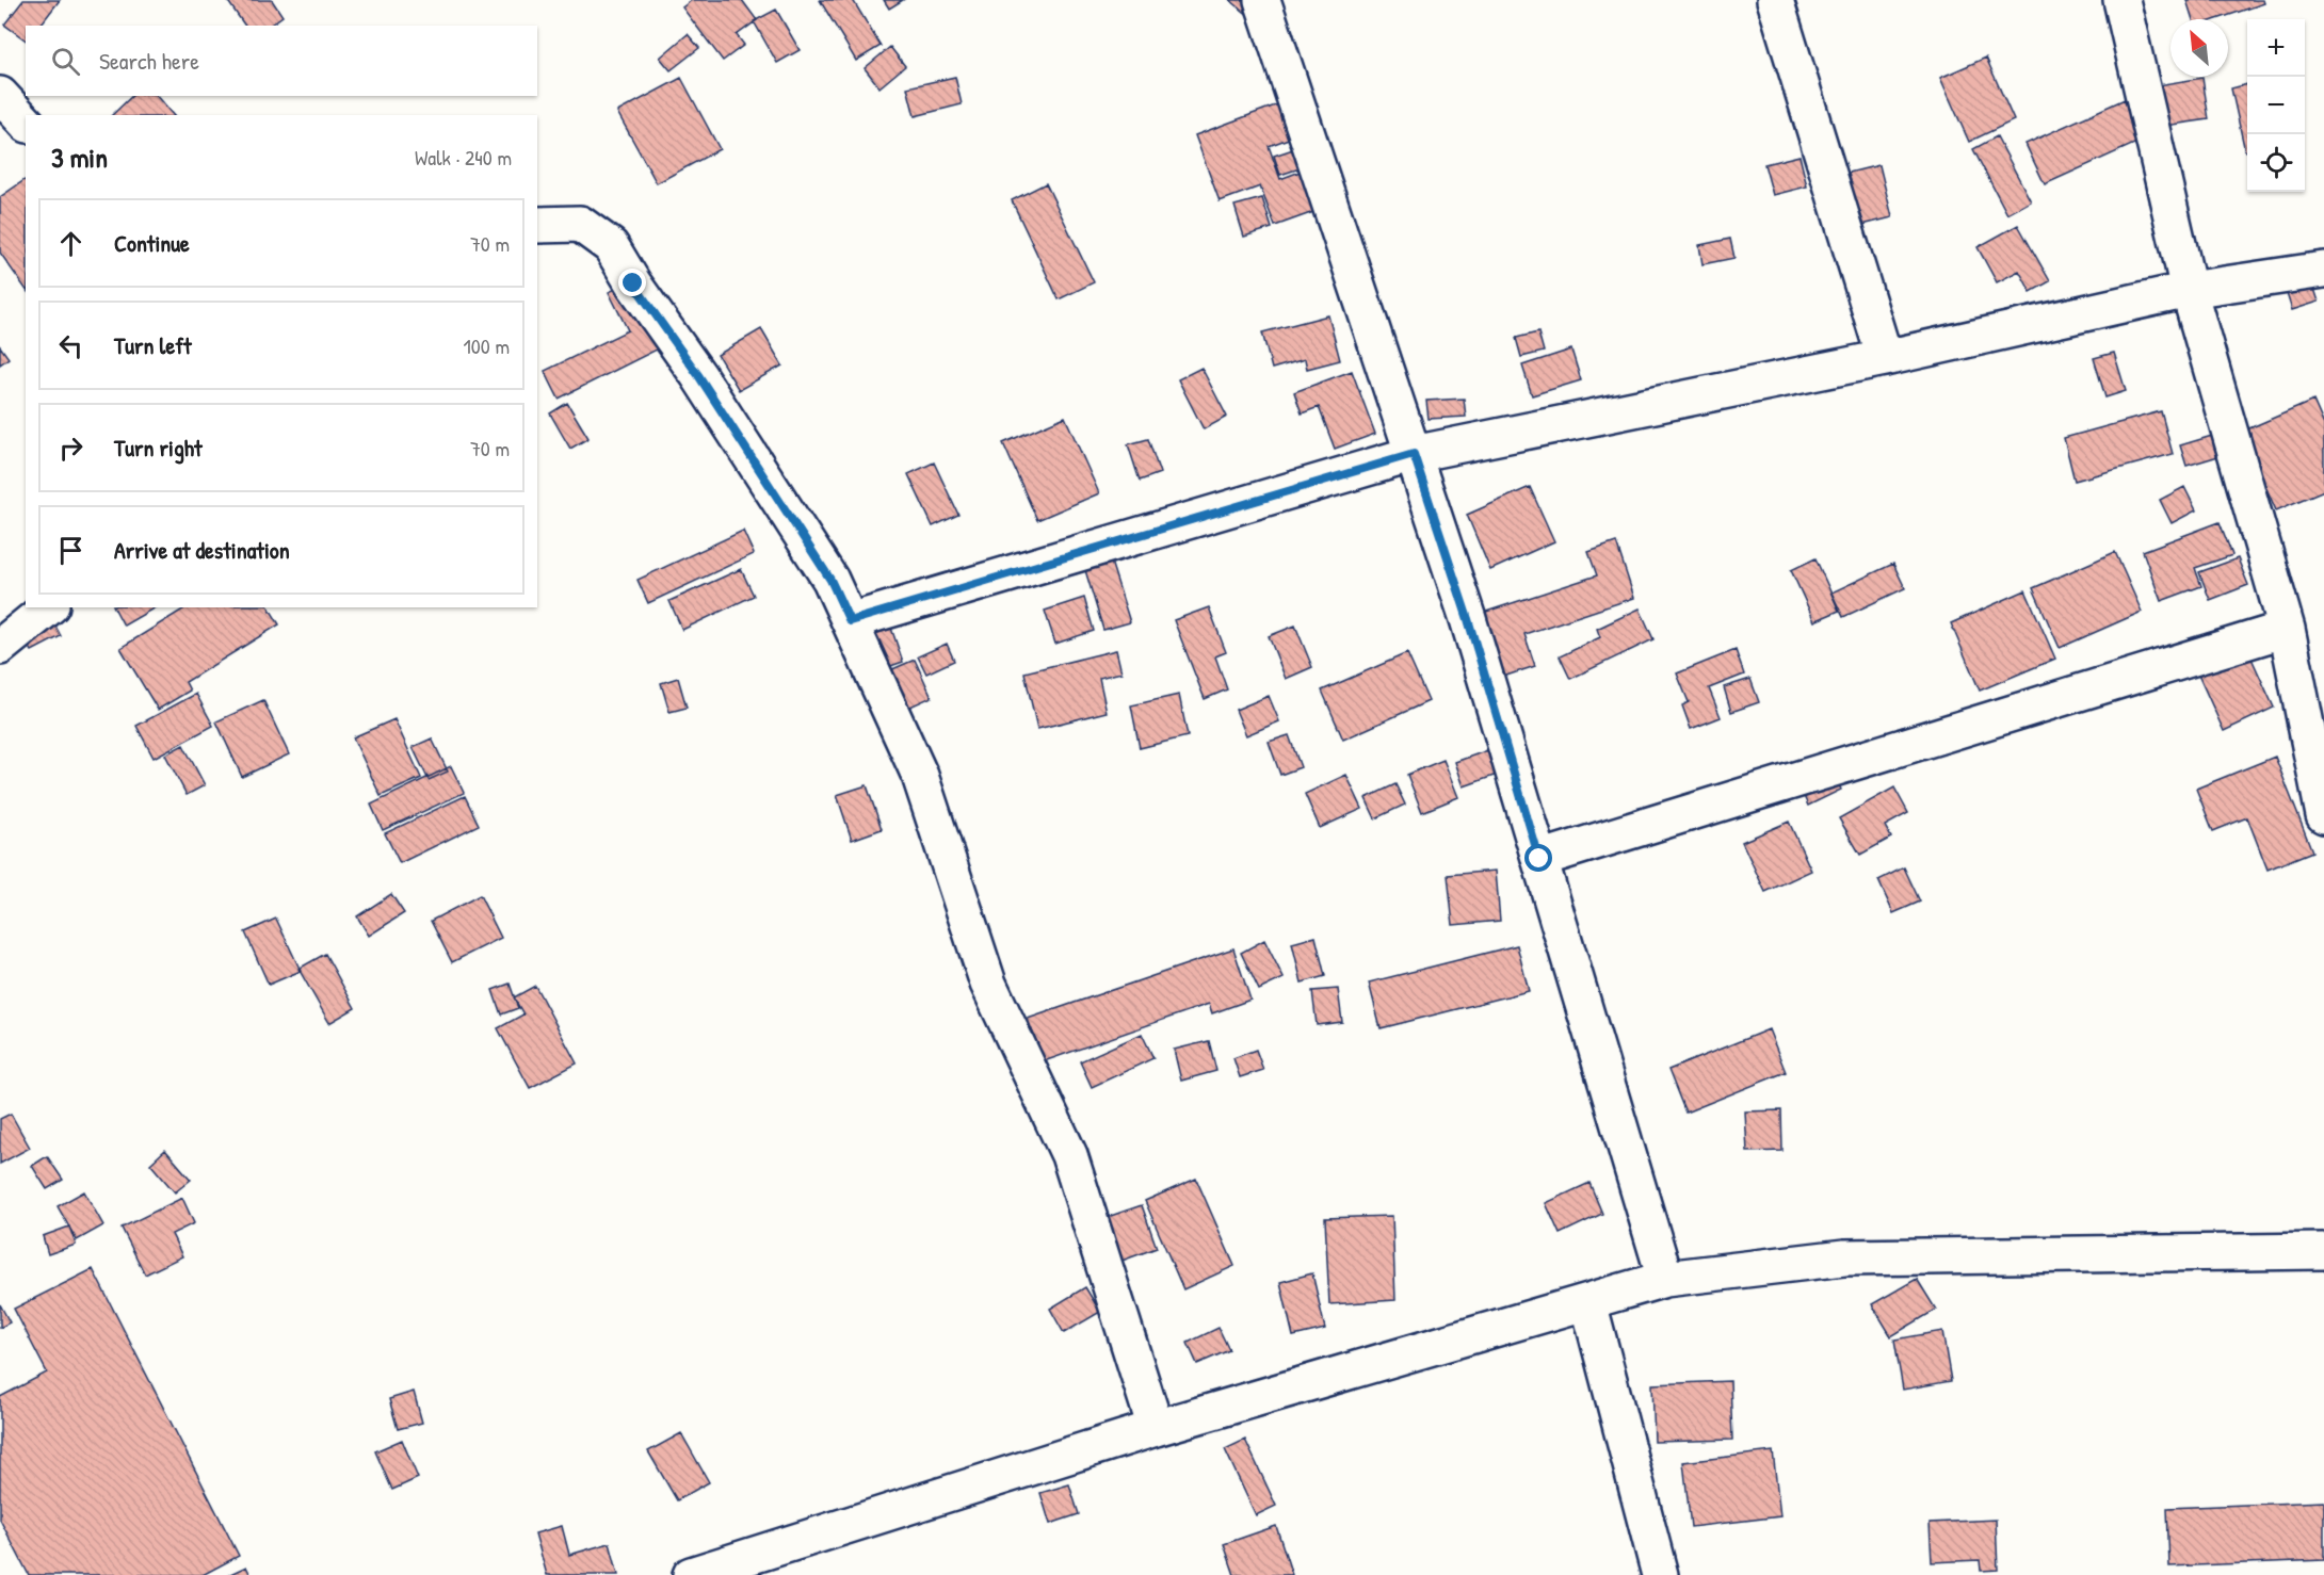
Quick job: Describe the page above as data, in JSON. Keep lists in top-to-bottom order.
{
  "north": "top left",
  "page": {
    "map_buttons": ["+", "−"],
    "search": "Search here",
    "heading": ["3 min", "Walk · 240 m"],
    "list": [
      ["Continue", "70 m"],
      ["Turn left", "100 m"],
      ["Turn right", "70 m"],
      "Arrive at destination"
    ]
  }
}
